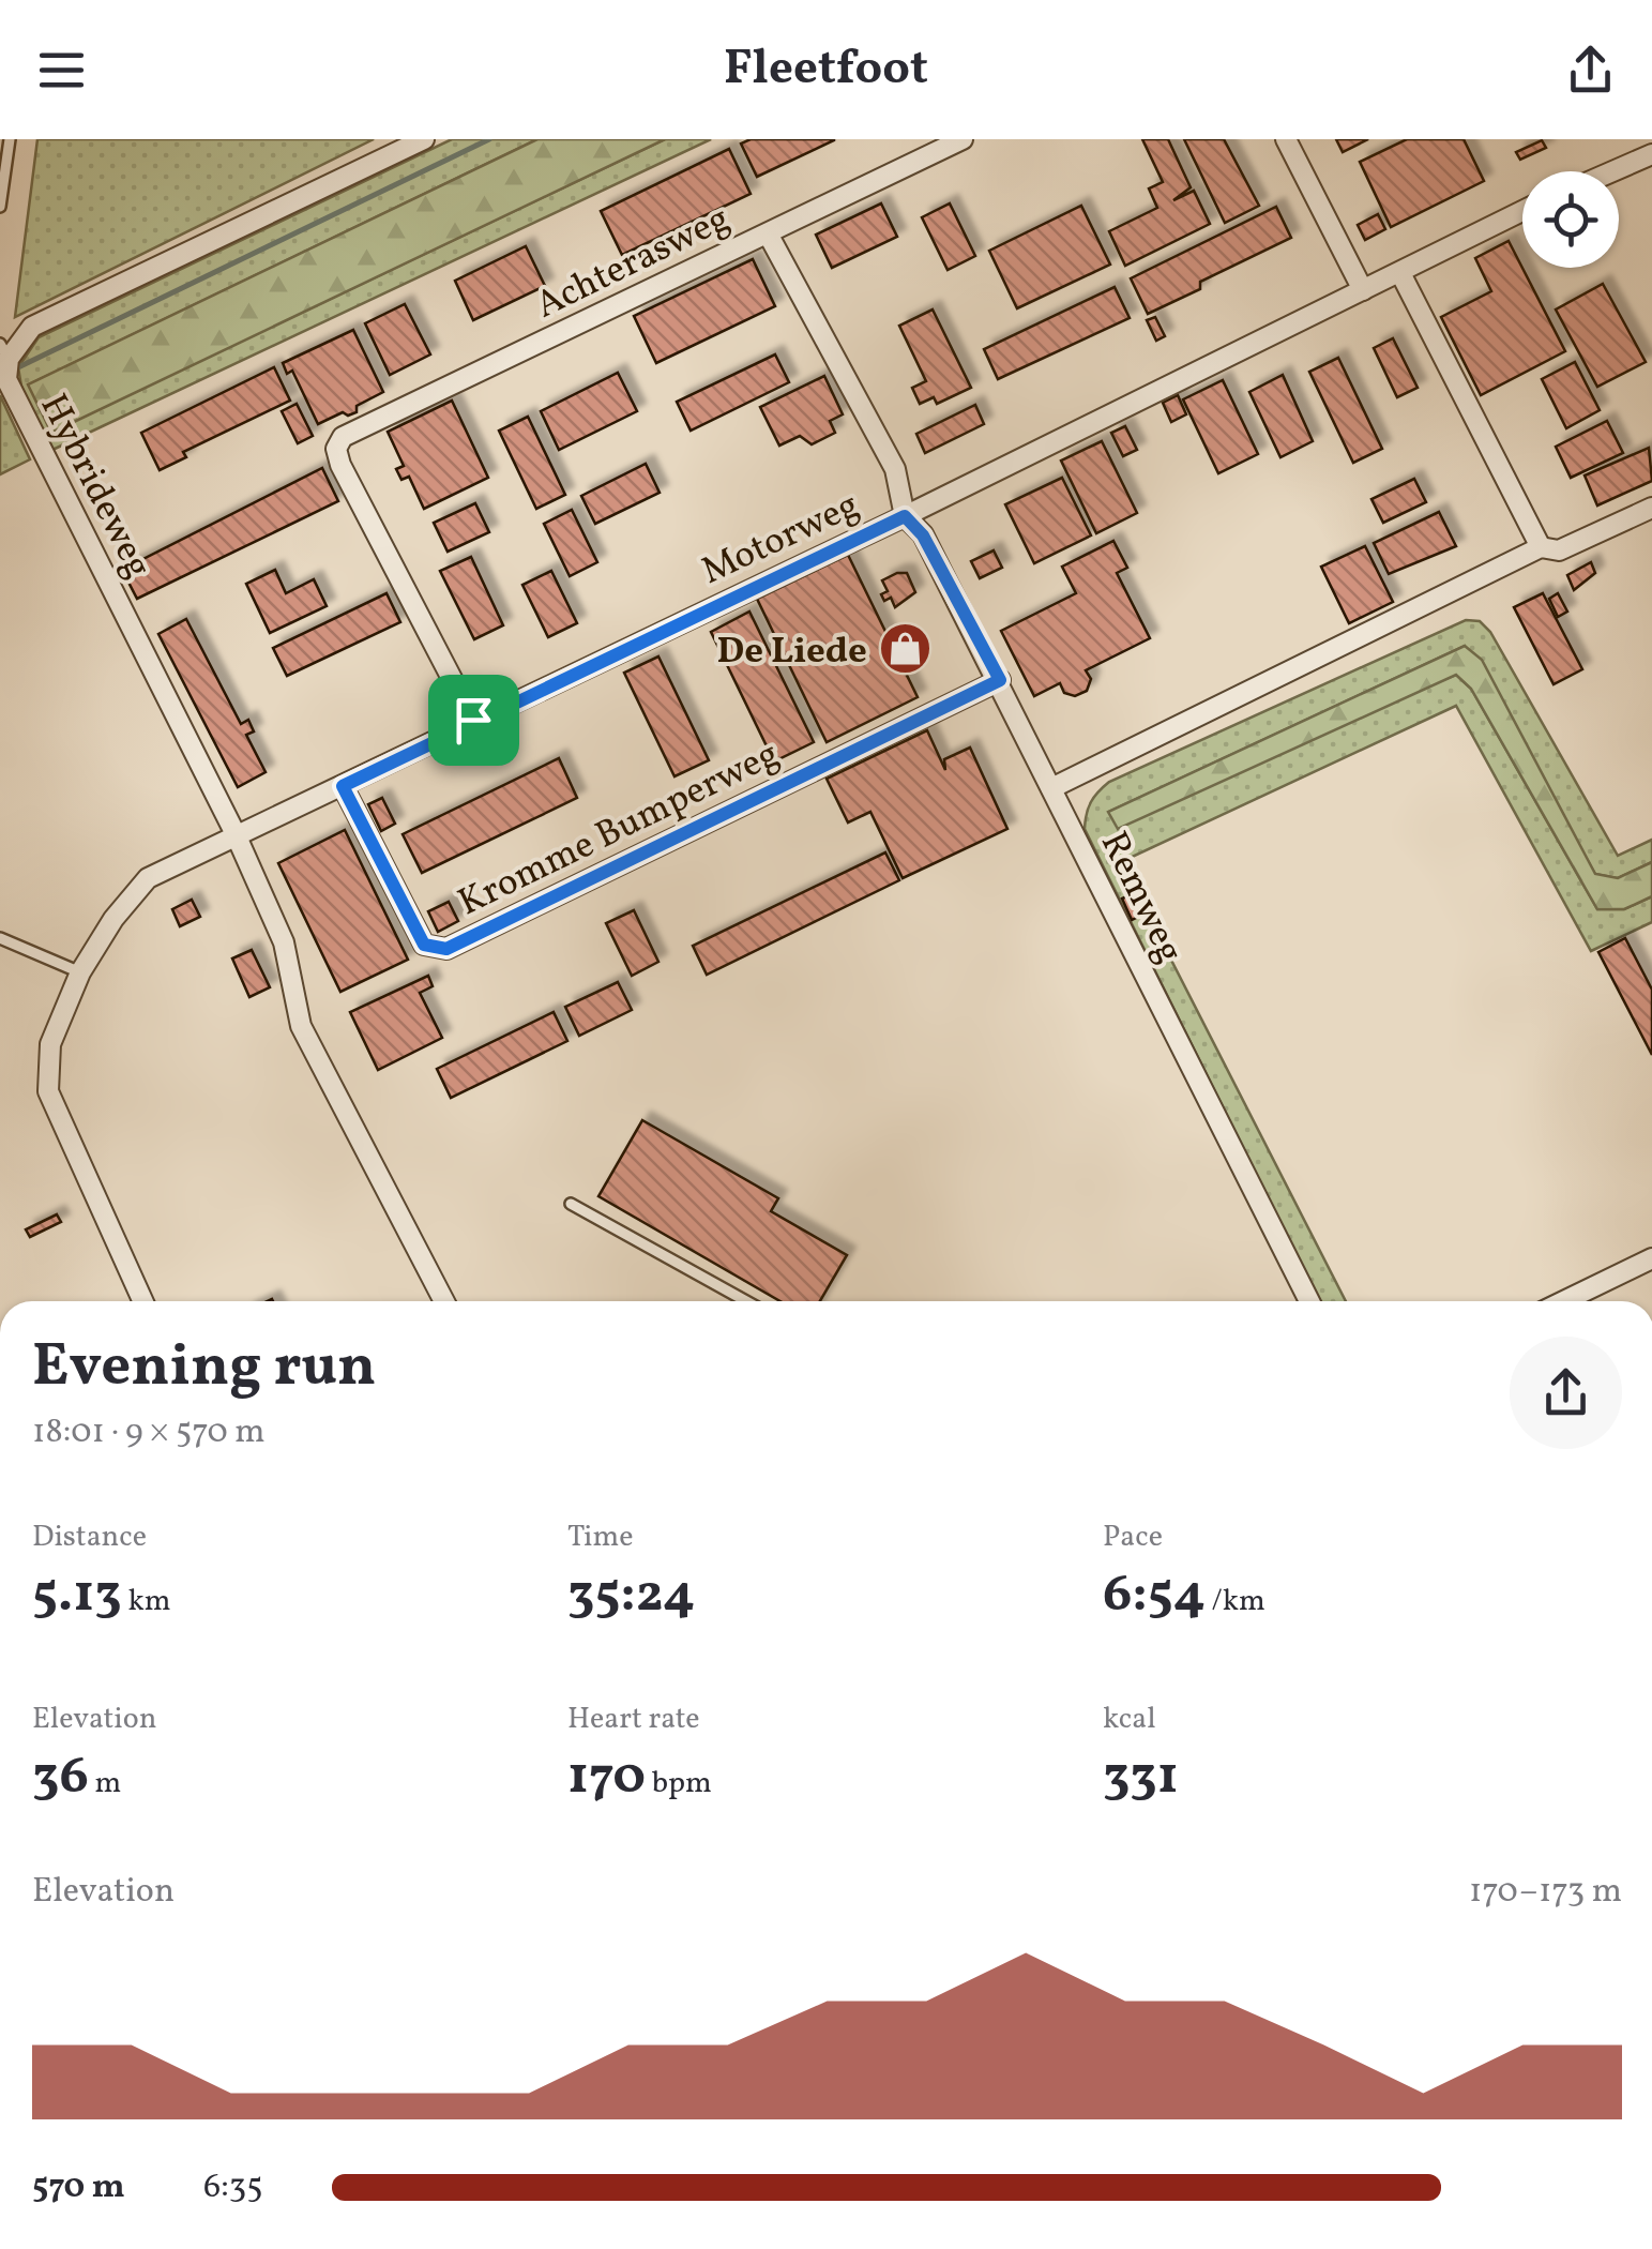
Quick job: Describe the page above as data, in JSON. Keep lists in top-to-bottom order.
{
  "streets": {
    "street": [
      "Achterasweg",
      "Hybrideweg",
      "Motorweg",
      "Kromme Bumperweg",
      "Remweg"
    ]
  },
  "crossings": [
    ["Achterasweg", "Motorweg"],
    ["Hybrideweg", "Motorweg"],
    ["Motorweg", "Kromme Bumperweg"],
    ["Motorweg", "Remweg"],
    ["Kromme Bumperweg", "Remweg"]
  ],
  "places": {
    "shop": ["De Liede"]
  },
  "page": {
    "header": "Fleetfoot",
    "heading": ["Evening run", "18:01 · 9 × 570 m"],
    "stats": [
      ["Distance", "5.13 km"],
      ["Time", "35:24"],
      ["Pace", "6:54 /km"],
      ["Elevation", "36 m"],
      ["Heart rate", "170 bpm"],
      ["kcal", "331"]
    ],
    "chart": ["Elevation", "170–173 m"],
    "list": [
      {
        "name": "570 m",
        "note": "6:35"
      }
    ]
  }
}
